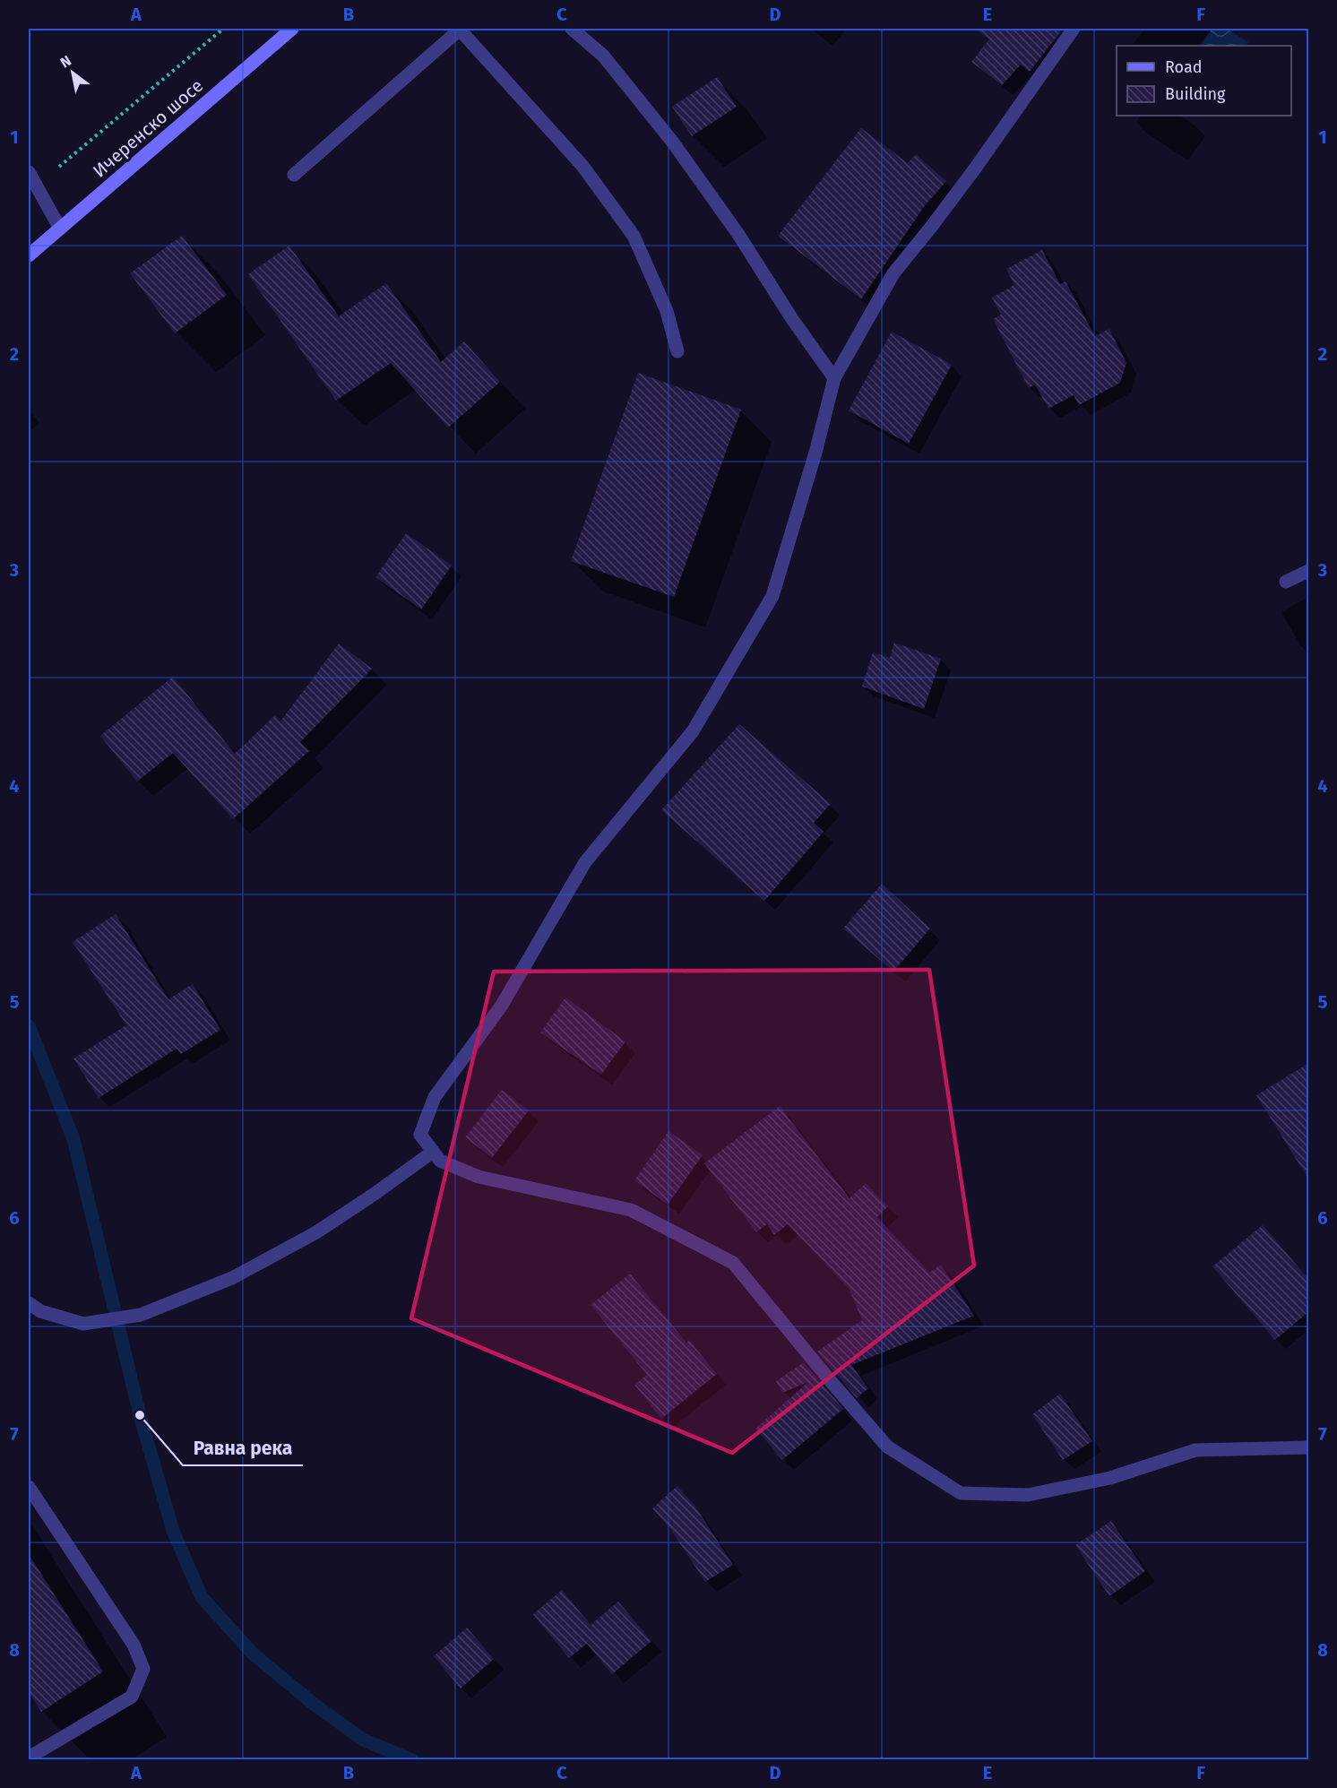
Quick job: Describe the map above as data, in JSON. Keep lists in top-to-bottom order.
{
  "streets": {
    "street": ["Ичеренско шосе"]
  },
  "places": ["Равна река"],
  "legend": ["Road", "Building"],
  "north": "top left",
  "grid": {
    "columns": [
      "A",
      "B",
      "C",
      "D",
      "E",
      "F"
    ],
    "rows": [
      "1",
      "2",
      "3",
      "4",
      "5",
      "6",
      "7",
      "8"
    ]
  }
}
